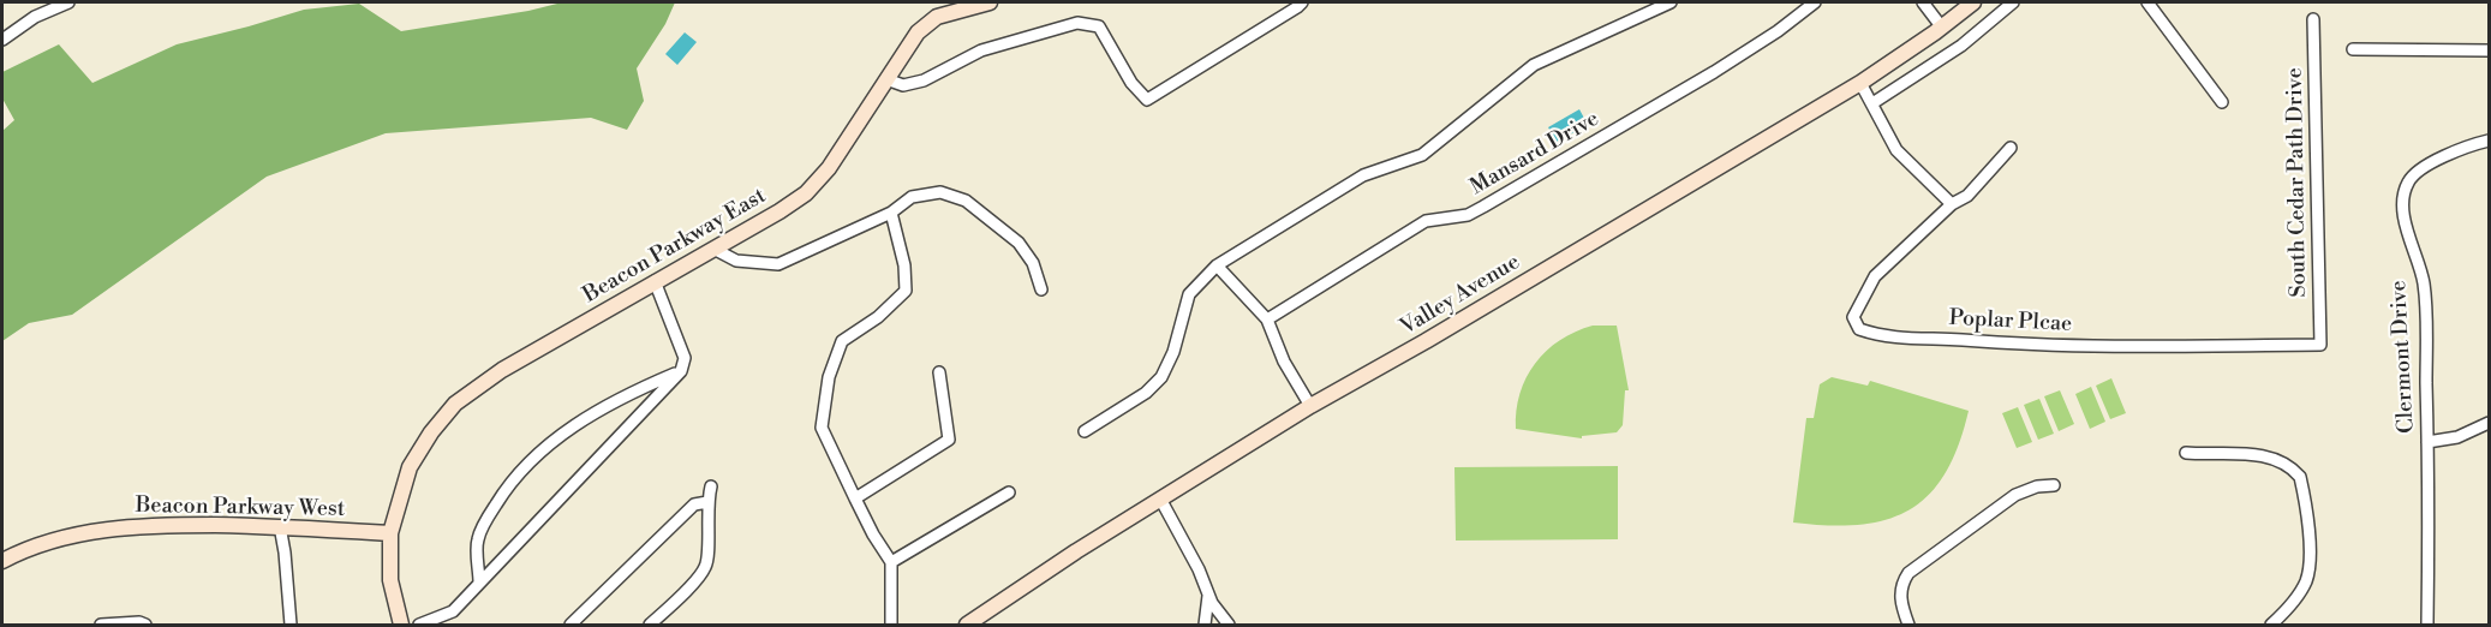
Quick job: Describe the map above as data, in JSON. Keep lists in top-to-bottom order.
{
  "streets": {
    "street": [
      "Mansard Drive",
      "South Cedar Path Drive",
      "Beacon Parkway East",
      "Valley Avenue",
      "Poplar Plcae",
      "Clermont Drive",
      "Beacon Parkway West"
    ]
  },
  "crossings": [
    ["South Cedar Path Drive", "Poplar Plcae"],
    ["Beacon Parkway East", "Beacon Parkway West"]
  ]
}
